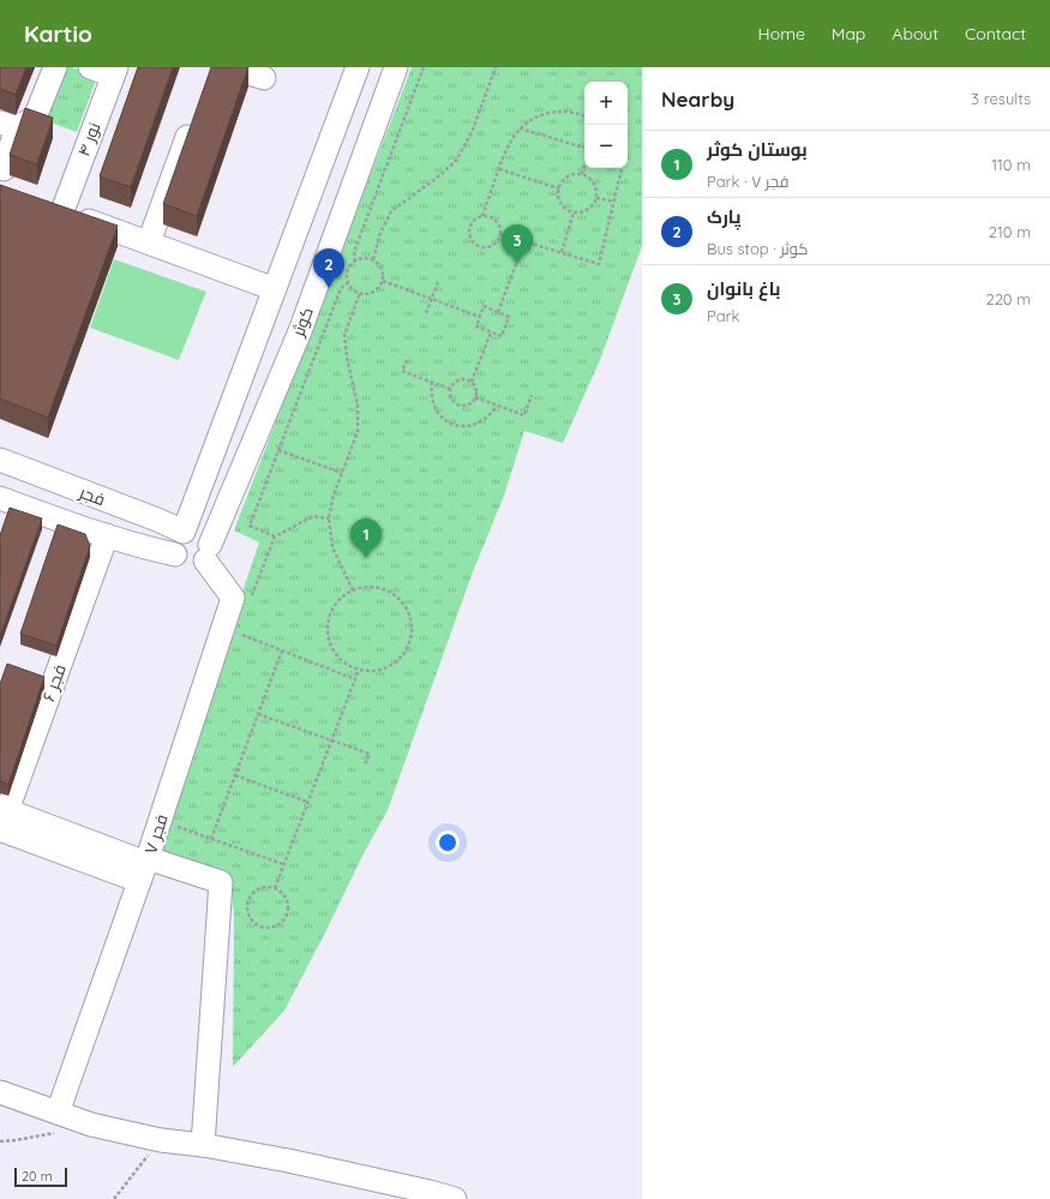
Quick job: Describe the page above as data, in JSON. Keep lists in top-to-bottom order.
{
  "streets": {
    "street": [
      "نور ۴",
      "کوثر",
      "فجر",
      "فجر ۶",
      "فجر ۷"
    ]
  },
  "crossings": [
    ["کوثر", "فجر"],
    ["کوثر", "فجر ۷"],
    ["فجر", "فجر ۶"],
    ["فجر", "فجر ۷"]
  ],
  "scale_bar": "20 m",
  "page": {
    "header": "Kartio",
    "nav": [
      "Home",
      "Map",
      "About",
      "Contact"
    ],
    "heading": ["Nearby", "3 results"],
    "map_buttons": ["+", "−"],
    "list": [
      {
        "mark": "1",
        "name": "بوستان کوثر",
        "note": "Park · فجر ۷",
        "value": "110 m"
      },
      {
        "mark": "2",
        "name": "پارک",
        "note": "Bus stop · کوثر",
        "value": "210 m"
      },
      {
        "mark": "3",
        "name": "باغ بانوان",
        "note": "Park",
        "value": "220 m"
      }
    ],
    "pins": ["3", "2", "1"],
    "scale": "20 m"
  }
}
